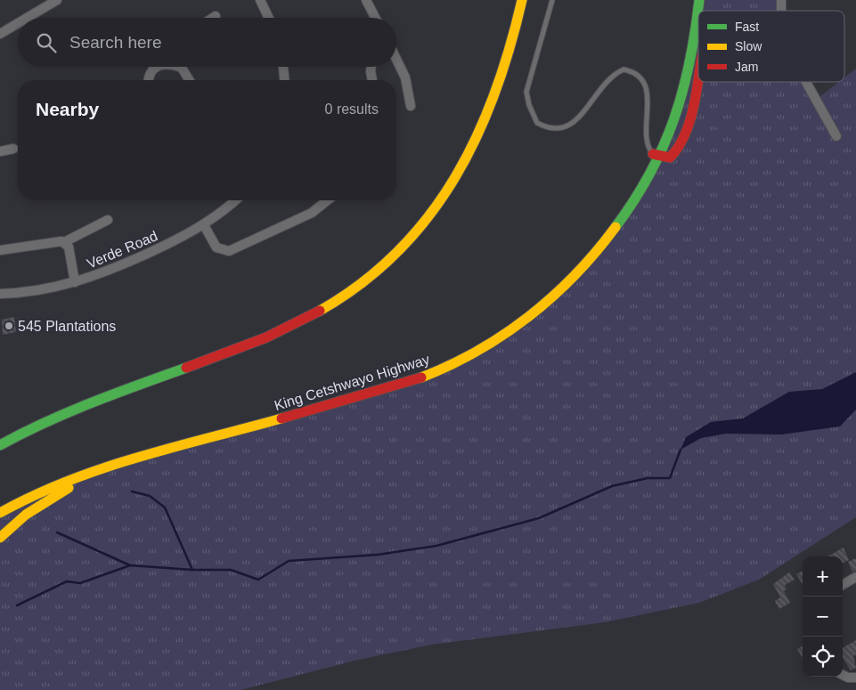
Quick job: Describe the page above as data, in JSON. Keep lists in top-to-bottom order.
{
  "streets": {
    "highway": ["King Cetshwayo Highway"],
    "street": ["Verde Road"]
  },
  "places": ["545 Plantations"],
  "legend": ["Fast", "Slow", "Jam"],
  "page": {
    "search": "Search here",
    "heading": ["Nearby", "0 results"],
    "map_buttons": ["+", "−"]
  }
}
